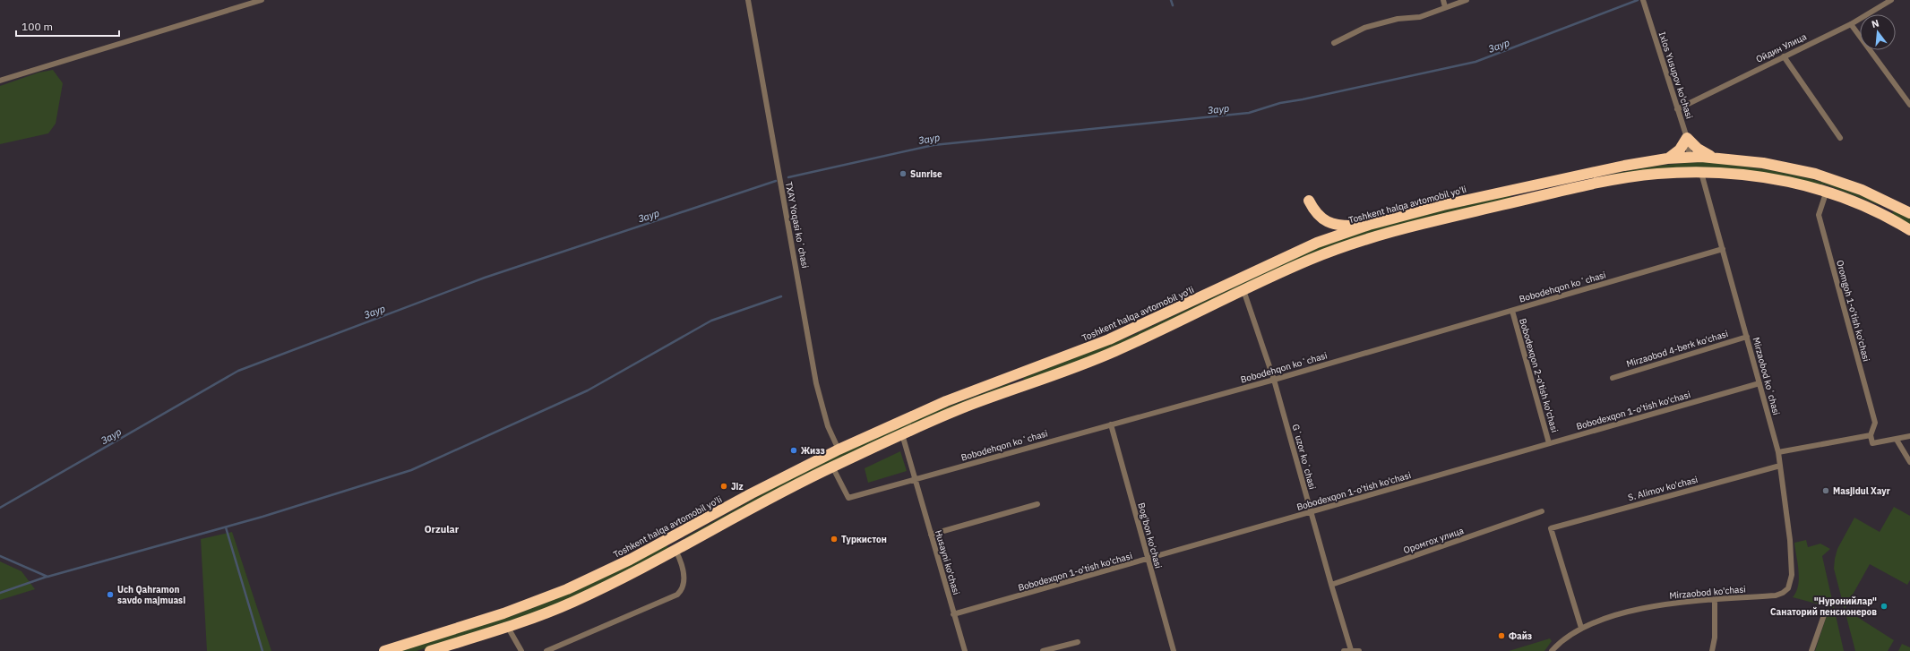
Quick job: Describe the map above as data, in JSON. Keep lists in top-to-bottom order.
{
  "streets": {
    "highway": ["Toshkent halqa avtomobil yo'li"],
    "street": [
      "Ойдин Улица",
      "Ixlos Yusupov ko'chasi",
      "TXAY Yoqasi koʻchasi",
      "Bobodehqon koʻchasi",
      "Oromgoh 1-o'tish ko'chasi",
      "Mirzaobod 4-berk ko'chasi",
      "Bobodexqon 2-o'tish ko'chasi",
      "Mirzaobod koʻchasi",
      "Bobodexqon 1-o'tish ko'chasi",
      "Gʻuzor koʻchasi",
      "S. Alimov ko'chasi",
      "Bog'bon ko'chasi",
      "Оромгох улица",
      "Husayni ko'chasi",
      "Mirzaobod ko'chasi"
    ]
  },
  "crossings": [
    ["Ойдин Улица", "Ixlos Yusupov ko'chasi"],
    ["Ixlos Yusupov ko'chasi", "Toshkent halqa avtomobil yo'li"],
    ["Toshkent halqa avtomobil yo'li", "TXAY Yoqasi koʻchasi"],
    ["Bobodehqon koʻchasi", "Bobodexqon 2-o'tish ko'chasi"],
    ["Bobodehqon koʻchasi", "Mirzaobod koʻchasi"],
    ["Bobodehqon koʻchasi", "Gʻuzor koʻchasi"],
    ["Bobodehqon koʻchasi", "Bog'bon ko'chasi"],
    ["Bobodehqon koʻchasi", "Husayni ko'chasi"],
    ["Mirzaobod 4-berk ko'chasi", "Mirzaobod koʻchasi"],
    ["Bobodexqon 2-o'tish ko'chasi", "Bobodexqon 1-o'tish ko'chasi"],
    ["Mirzaobod koʻchasi", "Bobodexqon 1-o'tish ko'chasi"],
    ["Mirzaobod koʻchasi", "S. Alimov ko'chasi"],
    ["Mirzaobod koʻchasi", "Mirzaobod ko'chasi"],
    ["Bobodexqon 1-o'tish ko'chasi", "Gʻuzor koʻchasi"],
    ["Bobodexqon 1-o'tish ko'chasi", "Bog'bon ko'chasi"],
    ["Bobodexqon 1-o'tish ko'chasi", "Husayni ko'chasi"],
    ["Gʻuzor koʻchasi", "Оромгох улица"],
    ["S. Alimov ko'chasi", "Mirzaobod ko'chasi"]
  ],
  "districts": ["Orzular"],
  "water": ["Заур"],
  "places": [
    "Sunrise",
    "Жизз",
    "Jiz",
    "Masjidul Xayr",
    "Туркистон",
    "Uch Qahramon savdo majmuasi",
    "\"Нуронийлар\" Санаторий пенсионеров",
    "Файз"
  ],
  "scale_bar": "100 m",
  "north": "top"
}
